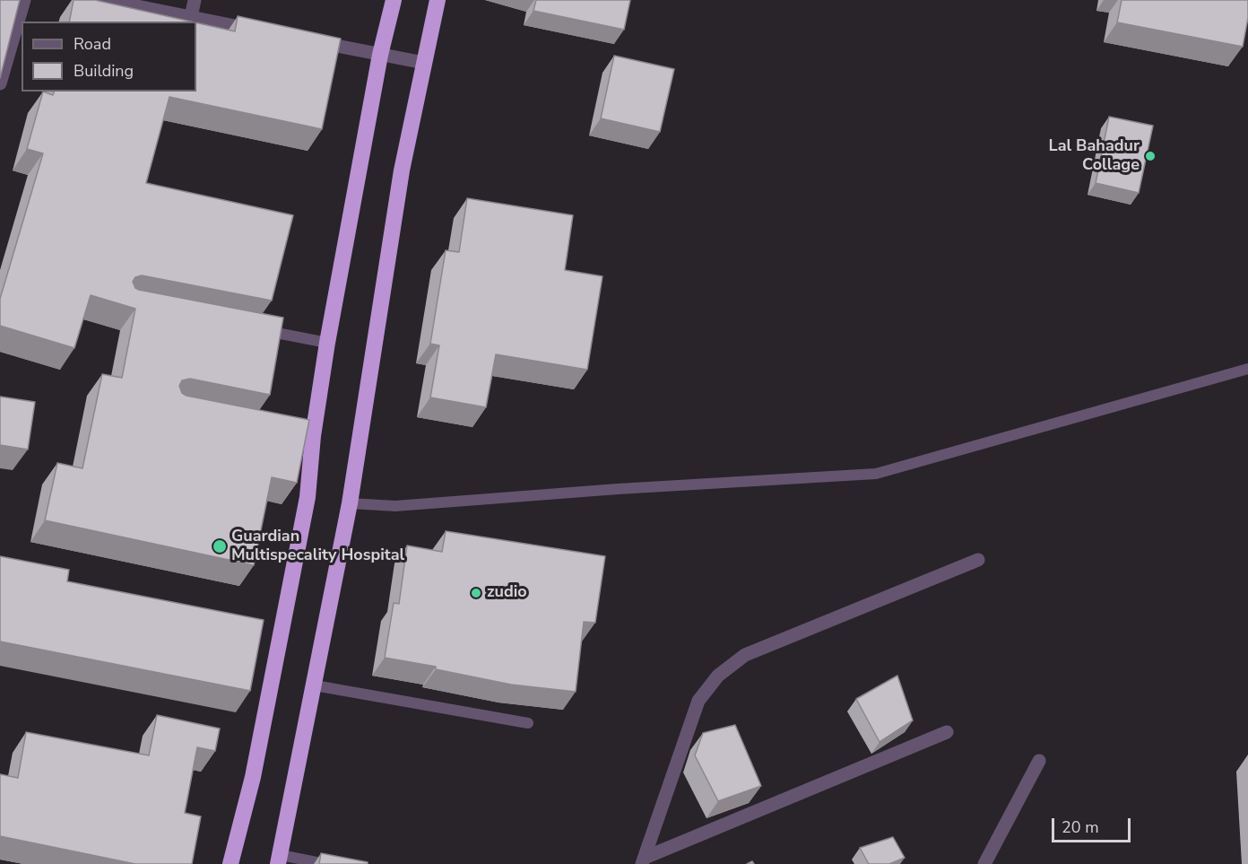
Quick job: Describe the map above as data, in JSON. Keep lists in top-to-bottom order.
{
  "places": ["Lal Bahadur Collage", "Guardian Multispecality Hospital", "zudio"],
  "legend": ["Road", "Building"],
  "scale_bar": "20 m"
}
